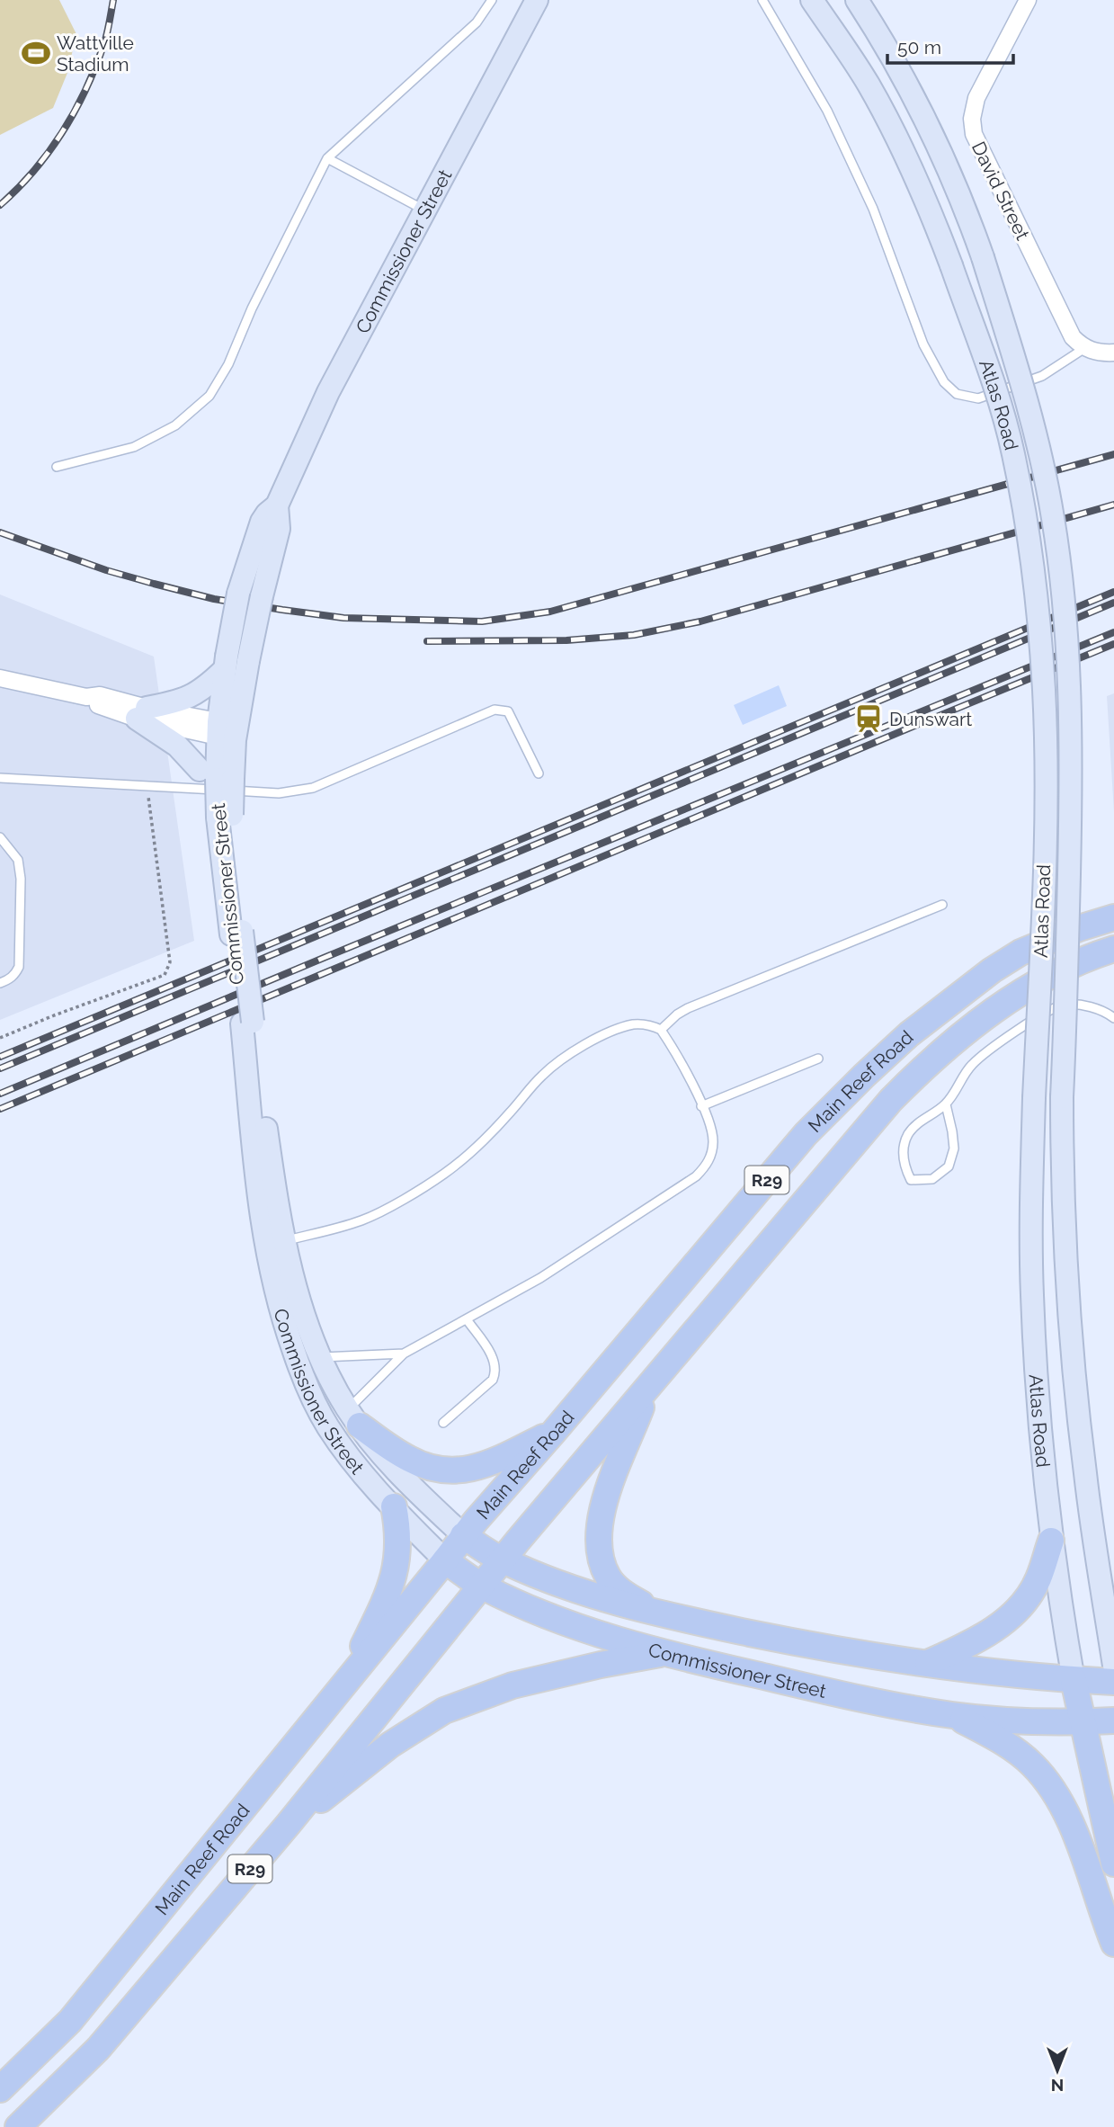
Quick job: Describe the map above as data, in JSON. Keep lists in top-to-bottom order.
{
  "streets": {
    "main road": [
      "Commissioner Street",
      "Atlas Road",
      "Main Reef Road",
      "R29"
    ],
    "street": ["David Street"]
  },
  "crossings": [
    ["Commissioner Street", "Atlas Road"],
    ["Commissioner Street", "Main Reef Road"]
  ],
  "places": {
    "sports": ["Wattville Stadium"],
    "station": ["Dunswart"]
  },
  "scale_bar": "50 m",
  "north": "bottom"
}
